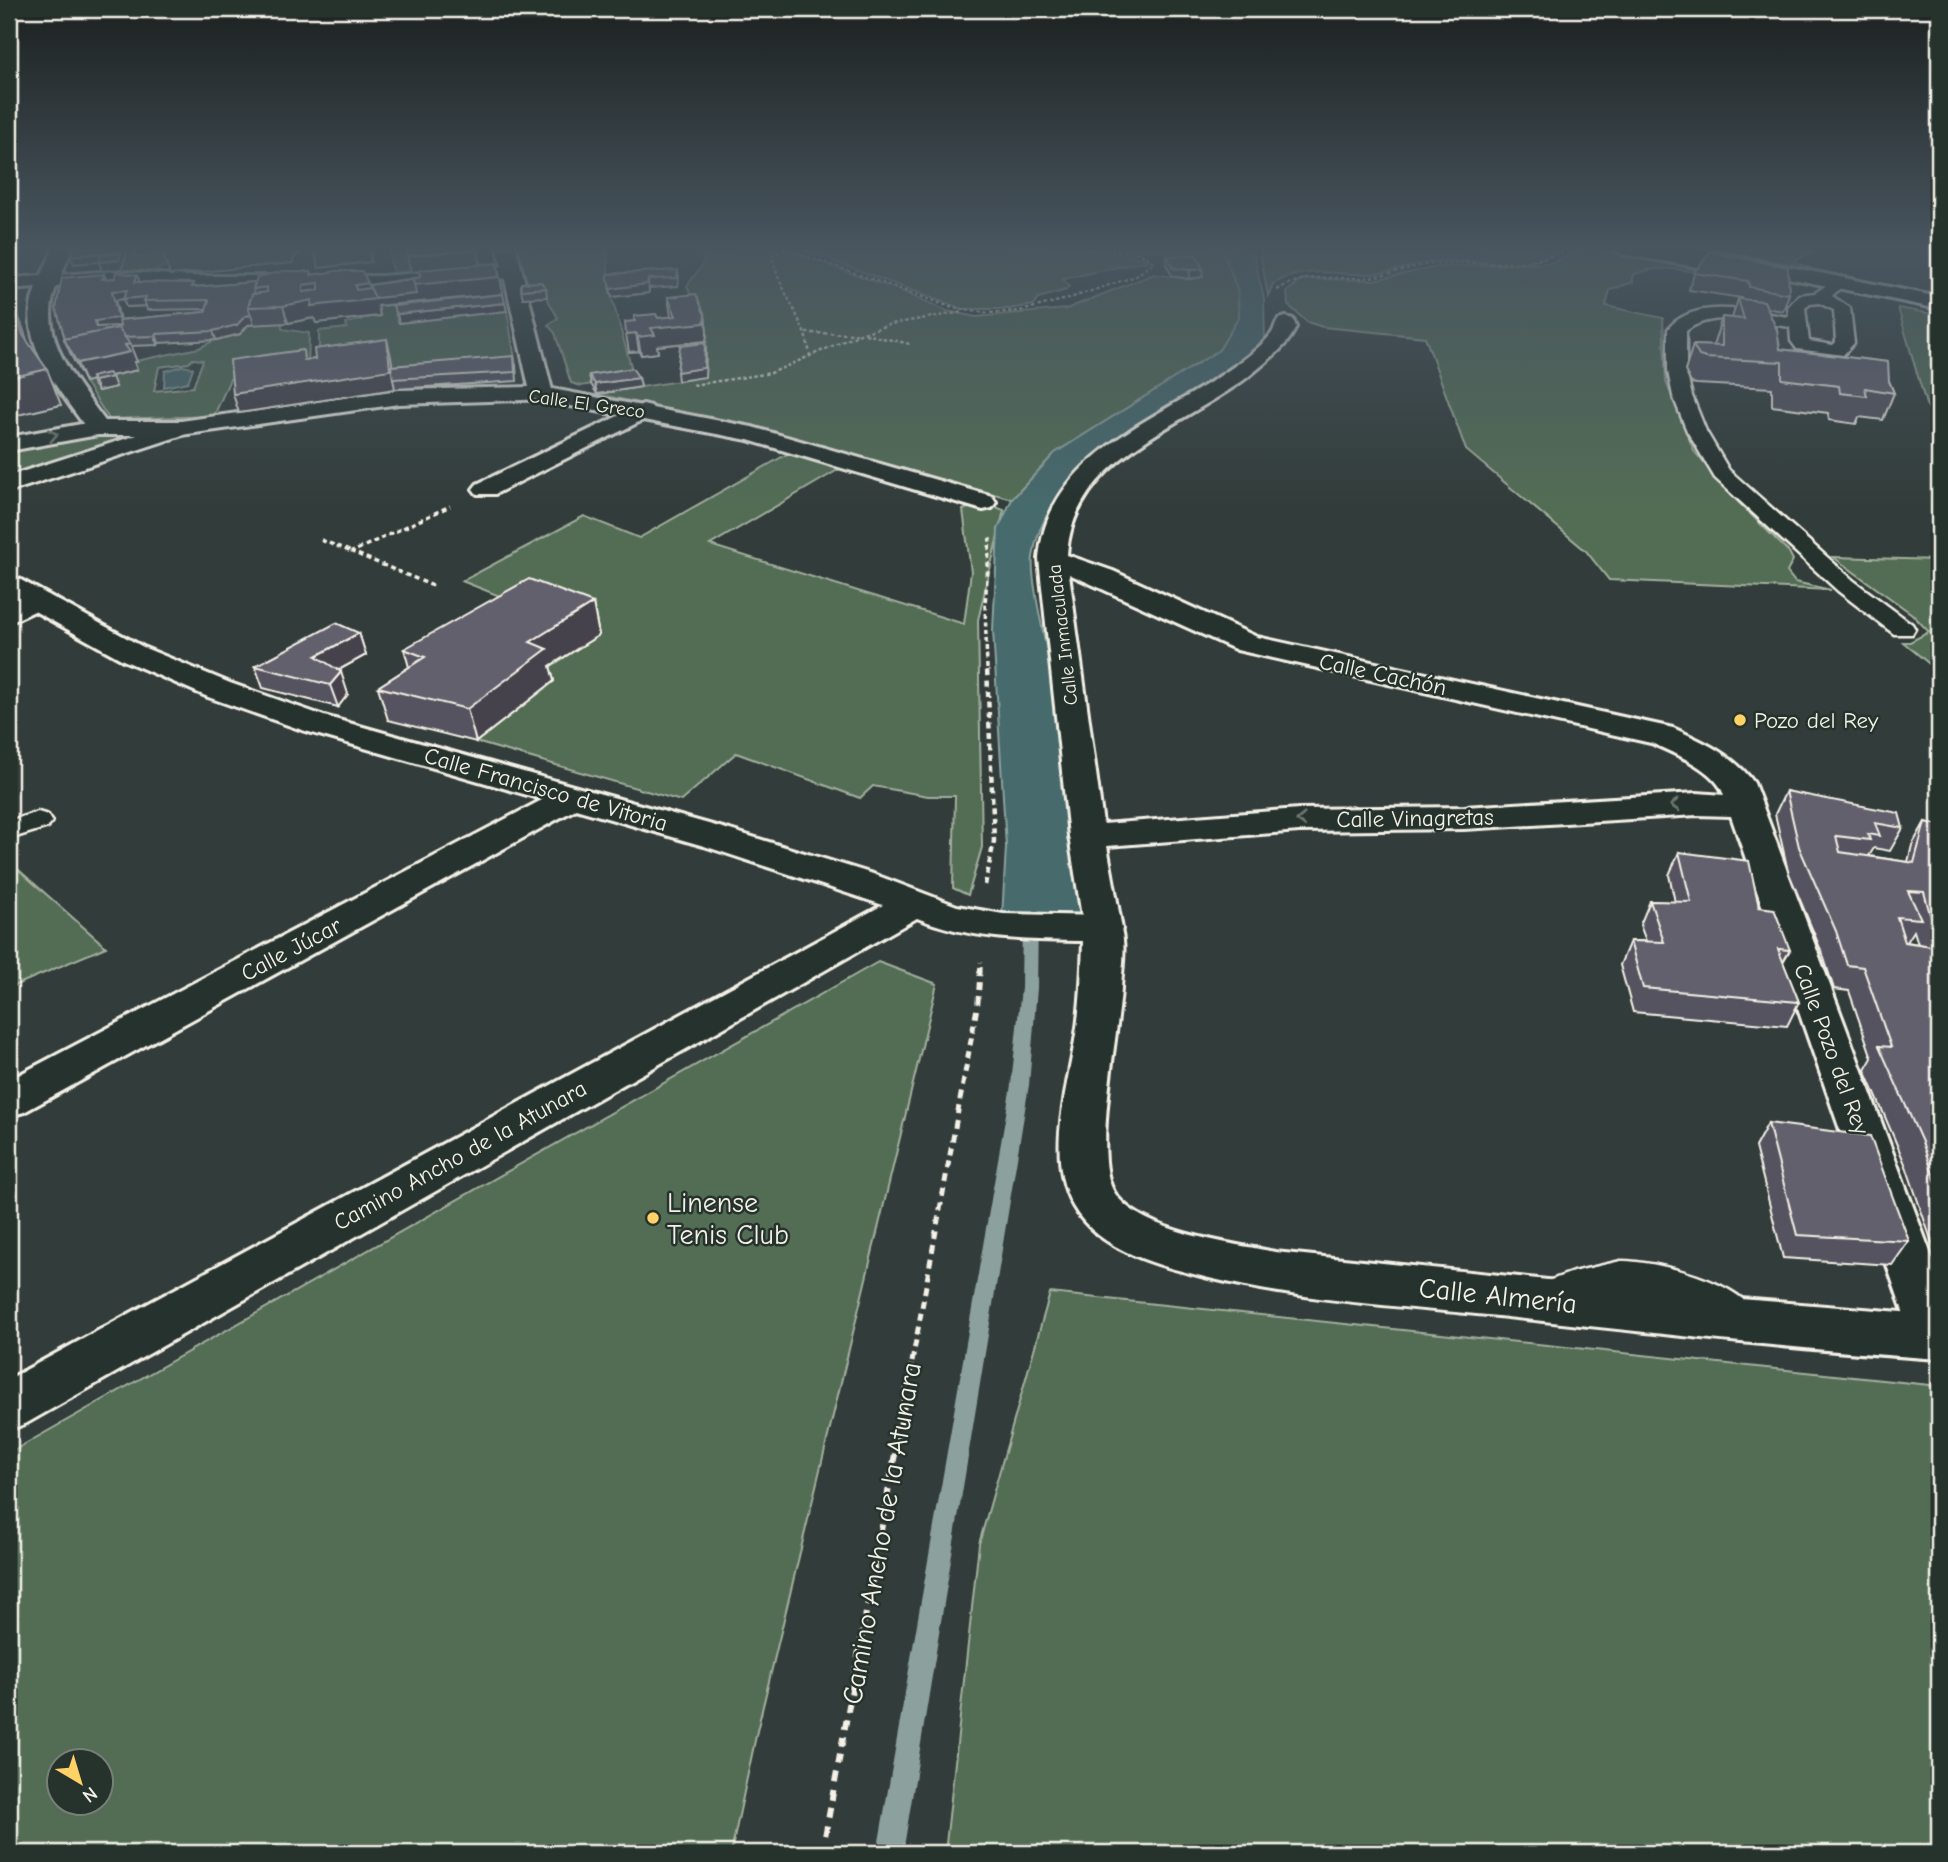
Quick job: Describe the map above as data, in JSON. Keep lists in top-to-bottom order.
{
  "streets": {
    "main road": [
      "Calle El Greco",
      "Calle Inmaculada",
      "Calle Cachón",
      "Calle Francisco de Vitoria",
      "Calle Vinagretas",
      "Calle Júcar",
      "Calle Pozo del Rey",
      "Camino Ancho de la Atunara",
      "Calle Almería"
    ]
  },
  "crossings": [
    ["Calle El Greco", "Camino Ancho de la Atunara"],
    ["Calle Inmaculada", "Calle Cachón"],
    ["Calle Inmaculada", "Calle Francisco de Vitoria"],
    ["Calle Inmaculada", "Calle Vinagretas"],
    ["Calle Inmaculada", "Calle Almería"],
    ["Calle Cachón", "Calle Pozo del Rey"],
    ["Calle Francisco de Vitoria", "Calle Júcar"],
    ["Calle Francisco de Vitoria", "Camino Ancho de la Atunara"],
    ["Calle Vinagretas", "Calle Pozo del Rey"],
    ["Calle Pozo del Rey", "Calle Almería"]
  ],
  "one_way": ["Calle Vinagretas"],
  "places": ["Pozo del Rey", "Linense Tenis Club"],
  "north": "bottom right"
}
